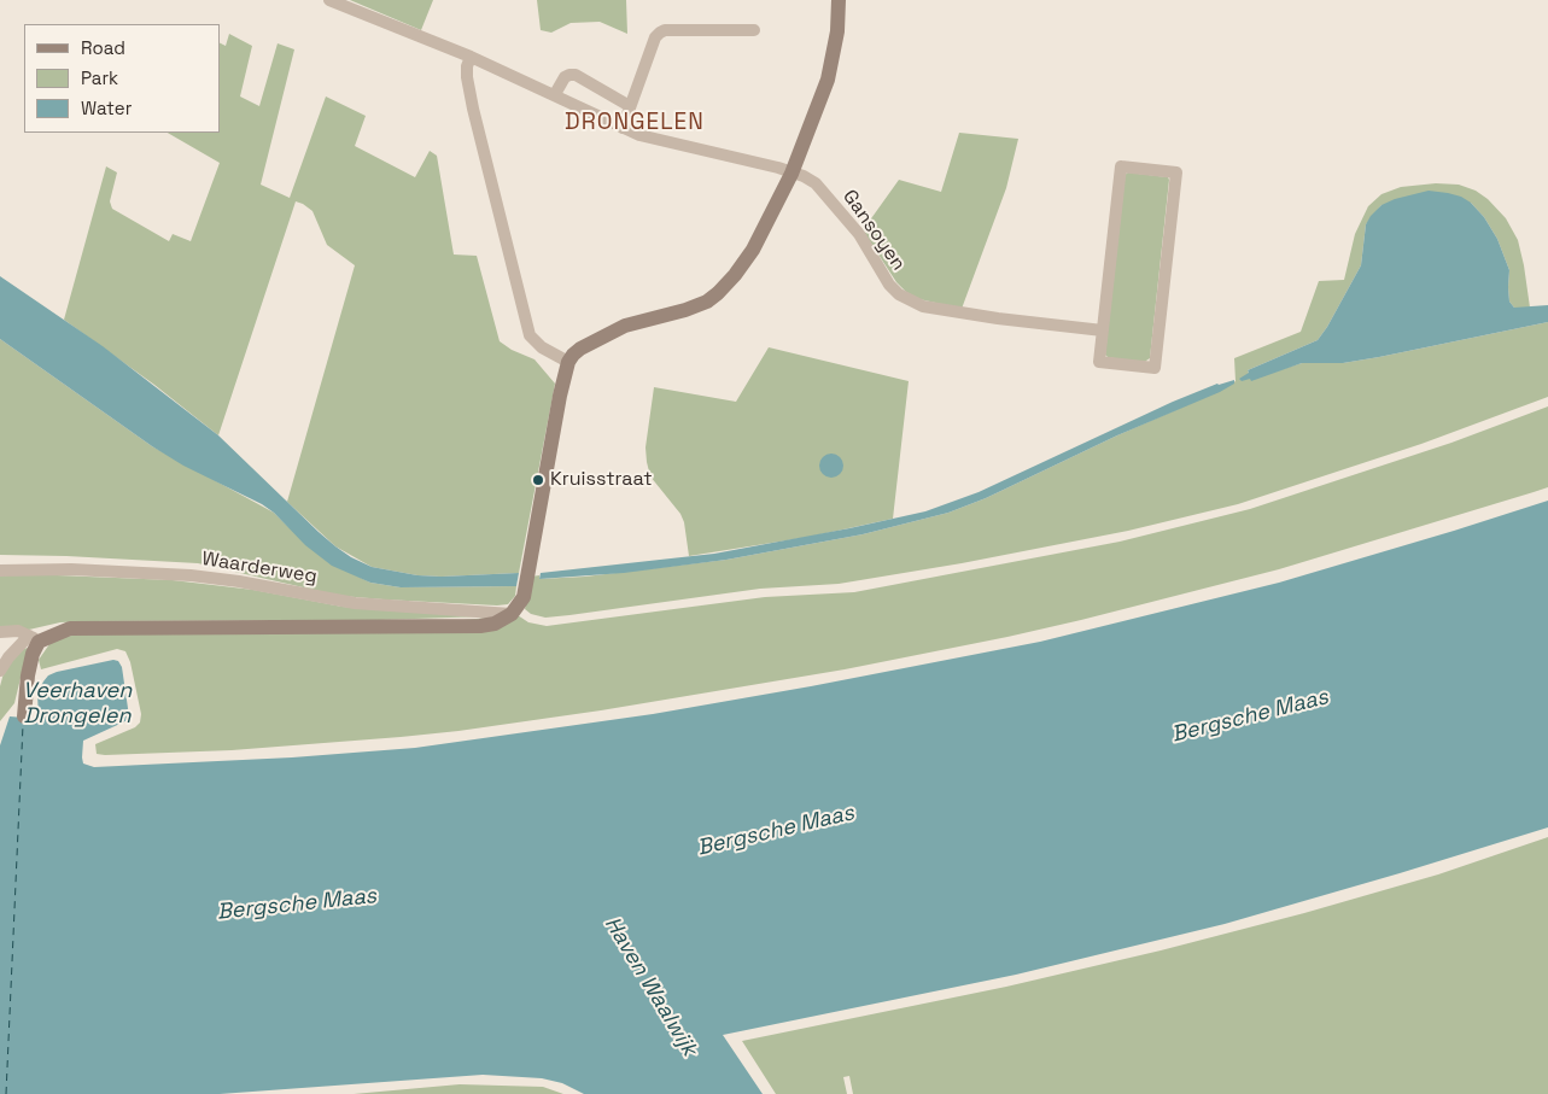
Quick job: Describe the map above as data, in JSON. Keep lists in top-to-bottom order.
{
  "streets": {
    "street": ["Gansoyen", "Waarderweg"]
  },
  "districts": ["DRONGELEN"],
  "water": ["Veerhaven Drongelen", "Bergsche Maas", "Haven Waalwijk"],
  "places": ["Kruisstraat"],
  "legend": ["Road", "Park", "Water"]
}
